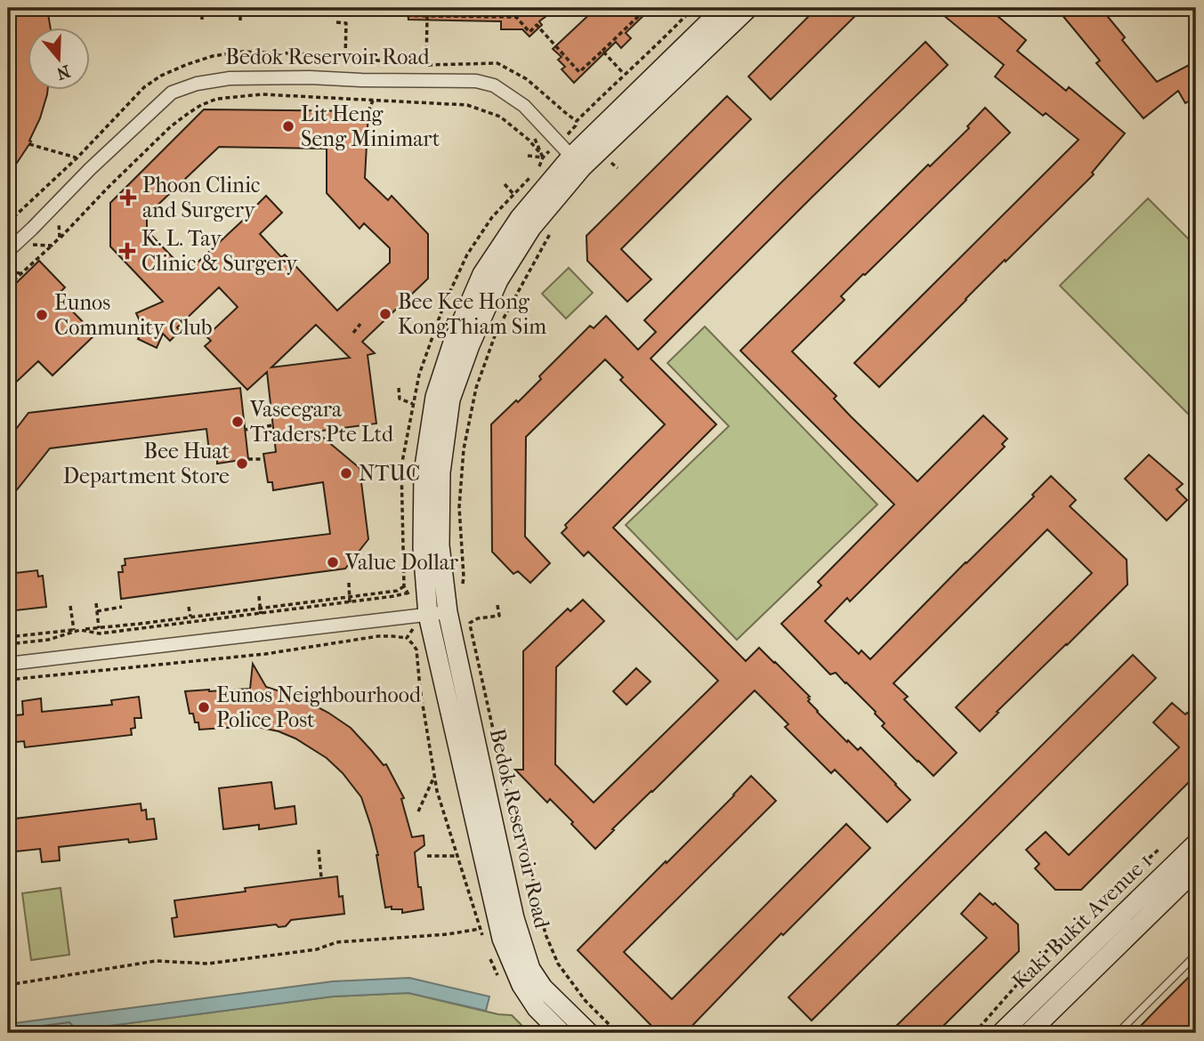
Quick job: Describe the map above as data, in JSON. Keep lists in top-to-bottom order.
{
  "streets": {
    "main road": ["Bedok Reservoir Road", "Kaki Bukit Avenue 1"]
  },
  "places": {
    "other": [
      "Lit Heng Seng Minimart",
      "Bee Kee Hong KongThiam Sim",
      "Eunos Community Club",
      "Vaseegara Traders Pte Ltd",
      "Bee Huat Department Store",
      "NTUC",
      "Value Dollar",
      "Eunos Neighbourhood Police Post"
    ],
    "health": ["Phoon Clinic and Surgery", "K. L. Tay Clinic & Surgery"]
  },
  "north": "bottom"
}
